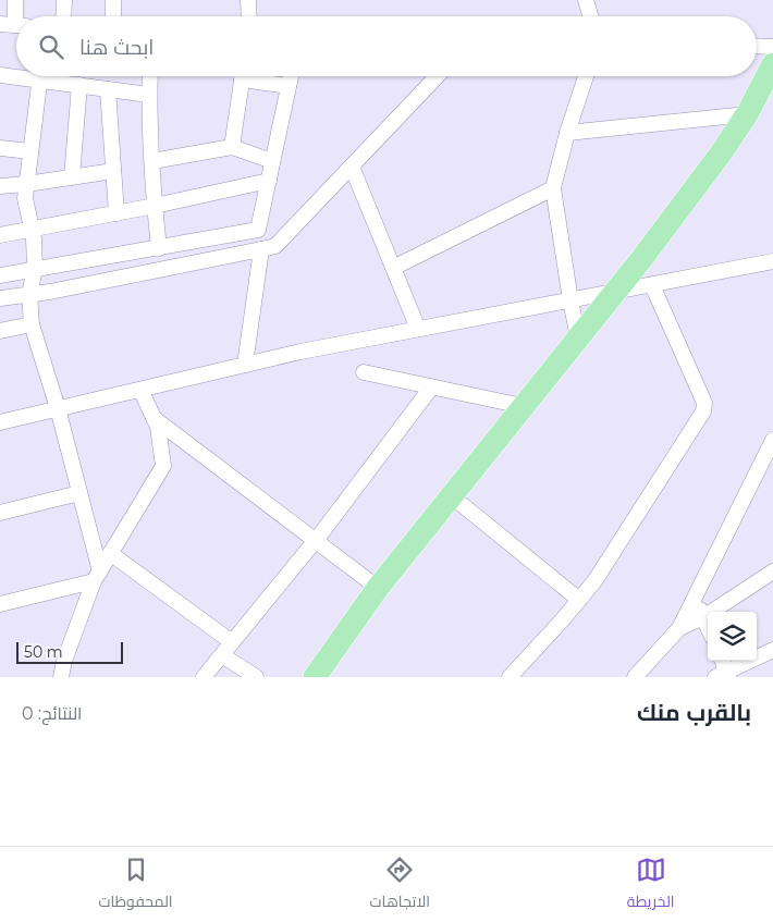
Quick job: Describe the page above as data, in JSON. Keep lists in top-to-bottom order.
{
  "scale_bar": "50 m",
  "page": {
    "search": "ابحث هنا",
    "scale": "50 m",
    "heading": ["بالقرب منك", "النتائج: 0"],
    "nav": ["الخريطة", "الاتجاهات", "المحفوظات"]
  }
}
